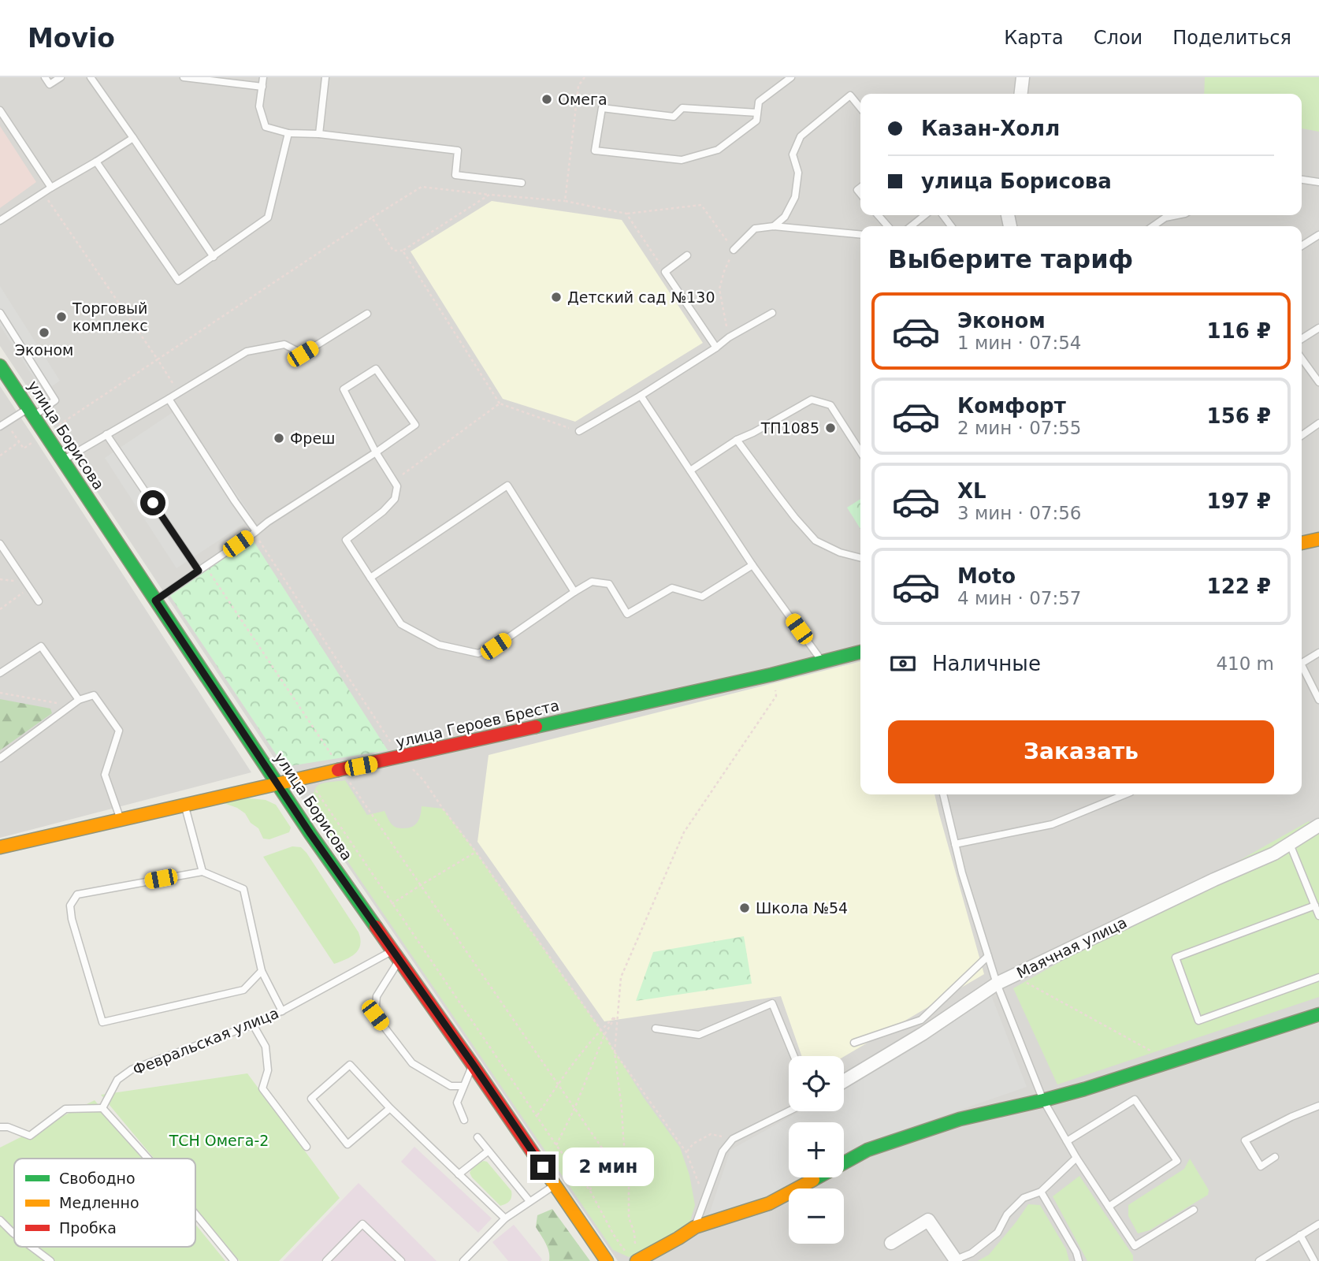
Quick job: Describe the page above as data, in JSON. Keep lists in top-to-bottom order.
{
  "streets": {
    "street": ["улица Борисова", "улица Героев Бреста", "Маячная улица"],
    "lane": ["Февральская улица"]
  },
  "crossings": [
    ["улица Борисова", "улица Героев Бреста"],
    ["улица Борисова", "Февральская улица"]
  ],
  "parks": ["ТСН Омега-2"],
  "places": [
    "Омега",
    "Детский сад №130",
    "Торговый комплекс",
    "Эконом",
    "ТП1085",
    "Фреш",
    "Школа №54"
  ],
  "legend": ["Свободно", "Медленно", "Пробка"],
  "page": {
    "header": "Movio",
    "nav": ["Карта", "Слои", "Поделиться"],
    "banner": ["Казан-Холл", "улица Борисова"],
    "heading": "Выберите тариф",
    "list": [
      {
        "name": "Эконом",
        "note": "1 мин · 07:54",
        "value": "116 ₽"
      },
      {
        "name": "Комфорт",
        "note": "2 мин · 07:55",
        "value": "156 ₽"
      },
      {
        "name": "XL",
        "note": "3 мин · 07:56",
        "value": "197 ₽"
      },
      {
        "name": "Moto",
        "note": "4 мин · 07:57",
        "value": "122 ₽"
      }
    ],
    "pay": ["Наличные", "410 m"],
    "buttons": "Заказать",
    "map_buttons": ["+", "−"],
    "bubble": "2 мин"
  }
}
